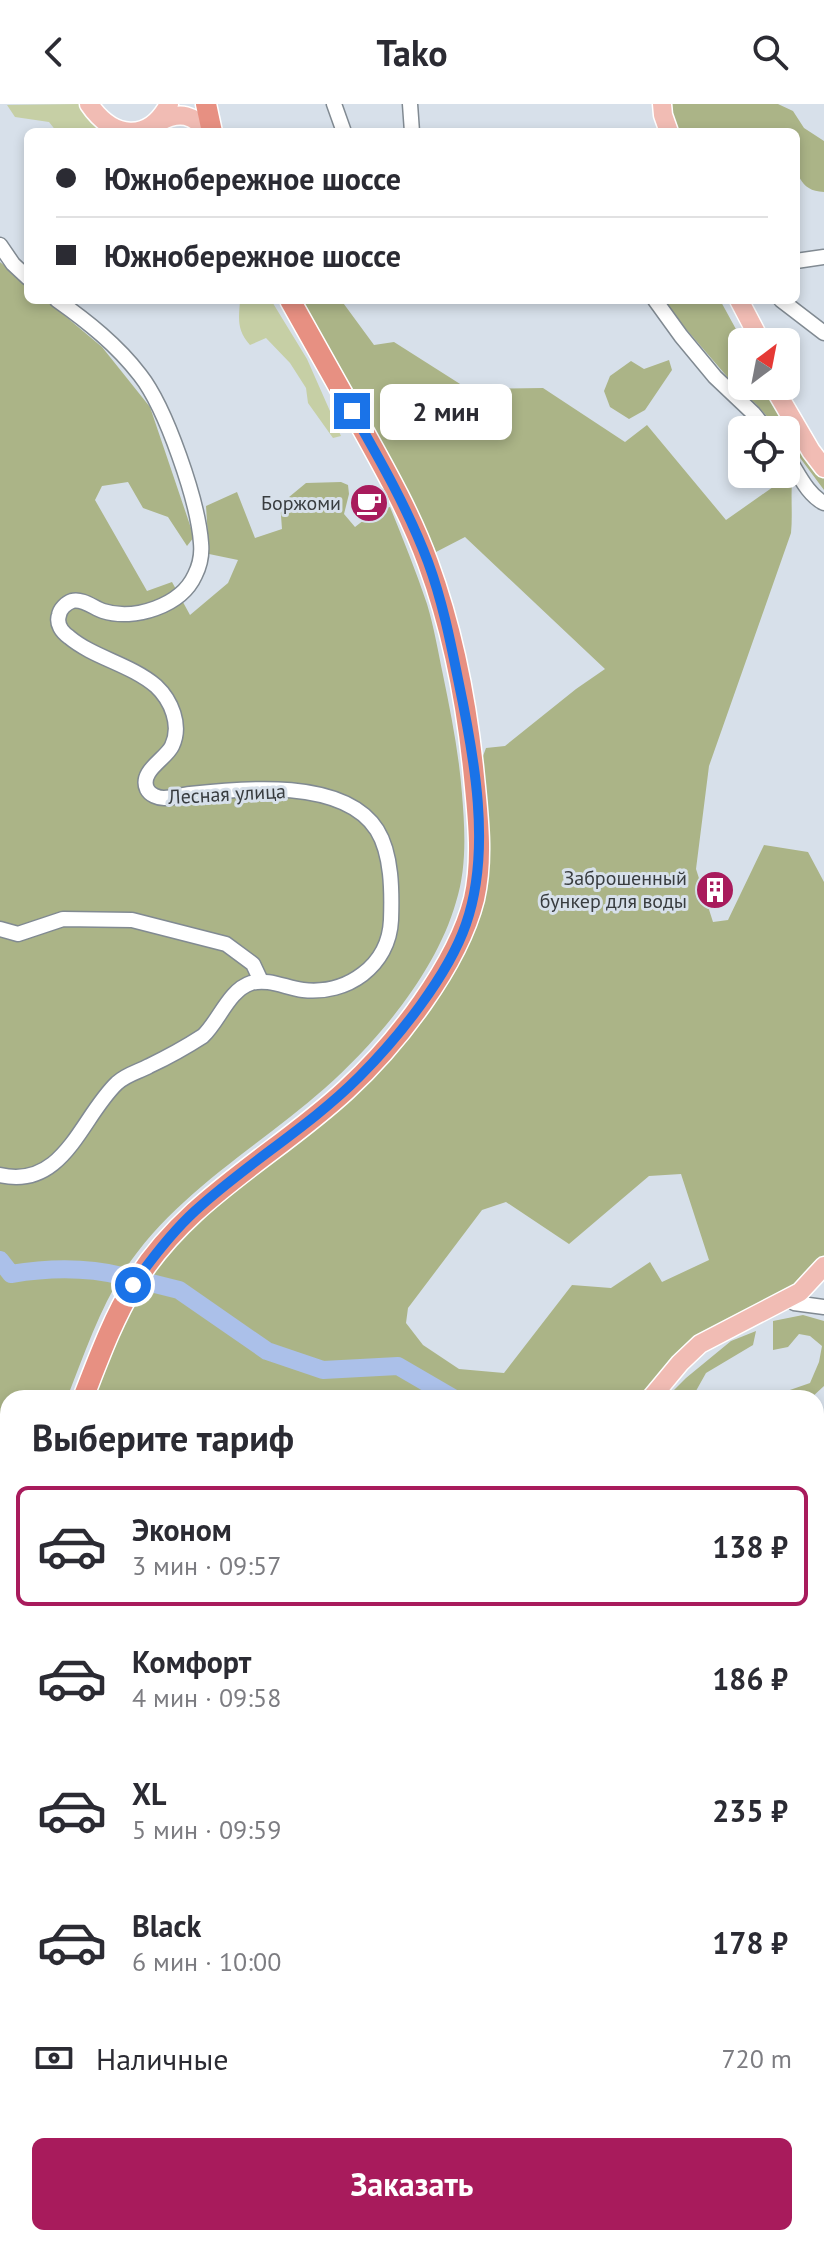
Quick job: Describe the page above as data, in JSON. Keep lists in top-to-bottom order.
{
  "streets": {
    "street": ["Лесная улица"]
  },
  "places": {
    "cafe": ["Боржоми"],
    "building": ["Заброшенный бункер для воды"]
  },
  "north": "top right",
  "page": {
    "header": "Tako",
    "banner": ["Южнобережное шоссе", "Южнобережное шоссе"],
    "bubble": "2 мин",
    "heading": "Выберите тариф",
    "list": [
      {
        "name": "Эконом",
        "note": "3 мин · 09:57",
        "value": "138 ₽"
      },
      {
        "name": "Комфорт",
        "note": "4 мин · 09:58",
        "value": "186 ₽"
      },
      {
        "name": "XL",
        "note": "5 мин · 09:59",
        "value": "235 ₽"
      },
      {
        "name": "Black",
        "note": "6 мин · 10:00",
        "value": "178 ₽"
      }
    ],
    "pay": ["Наличные", "720 m"],
    "buttons": "Заказать"
  }
}
